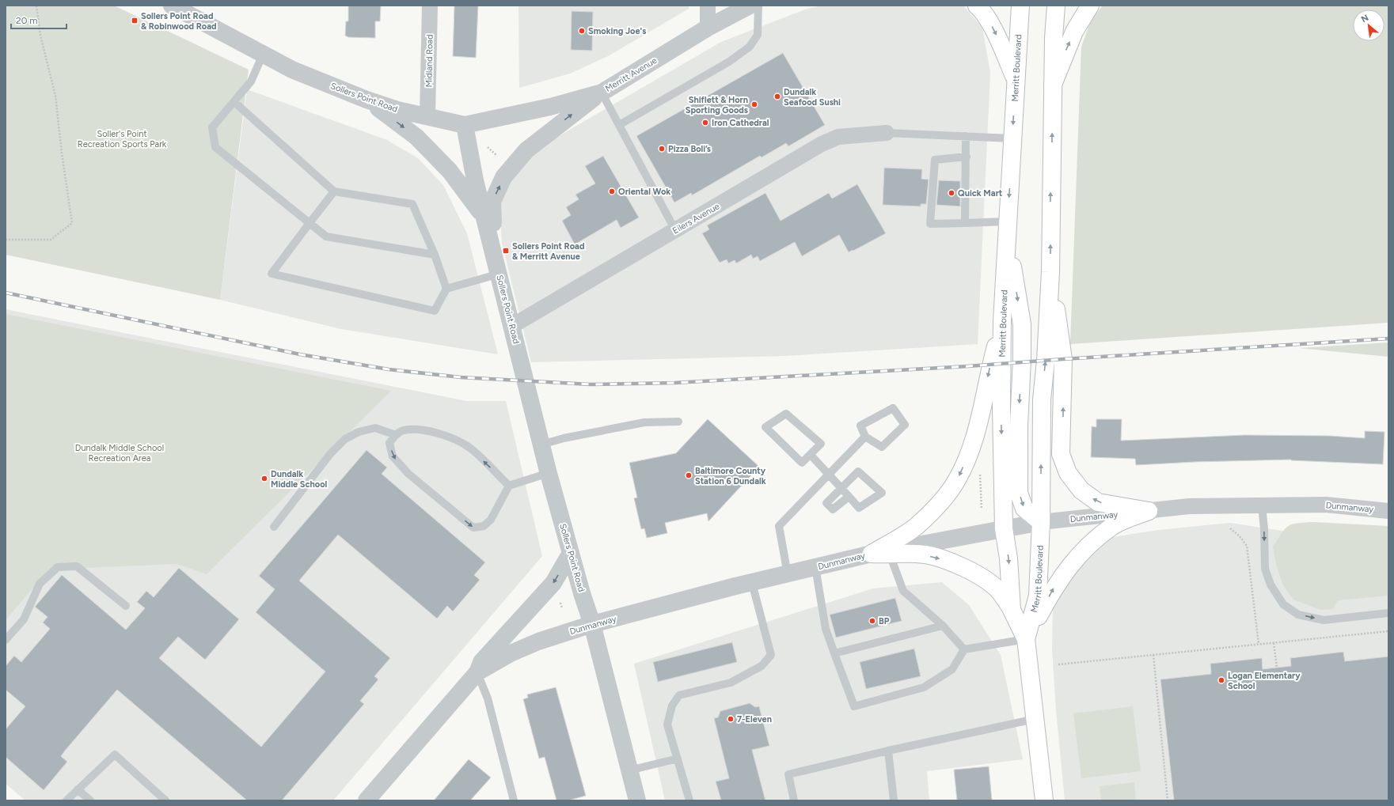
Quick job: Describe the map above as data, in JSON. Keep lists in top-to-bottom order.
{
  "streets": {
    "main road": ["Merritt Boulevard"],
    "street": [
      "Midland Road",
      "Merritt Avenue",
      "Sollers Point Road",
      "Eilers Avenue",
      "Dunmanway"
    ]
  },
  "crossings": [
    ["Midland Road", "Sollers Point Road"],
    ["Merritt Boulevard", "Dunmanway"],
    ["Merritt Avenue", "Sollers Point Road"],
    ["Sollers Point Road", "Eilers Avenue"],
    ["Sollers Point Road", "Dunmanway"]
  ],
  "parks": ["Soller's Point Recreation Sports Park", "Dundalk Middle School Recreation Area"],
  "places": {
    "transit": ["Sollers Point Road & Robinwood Road", "Sollers Point Road & Merritt Avenue"],
    "other": [
      "Smoking Joe's",
      "Dundalk Seafood Sushi",
      "Shiflett & Horn Sporting Goods",
      "Iron Cathedral",
      "Pizza Boli’s",
      "Oriental Wok",
      "Quick Mart",
      "Baltimore County Station 6 Dundalk",
      "Dundalk Middle School",
      "BP",
      "Logan Elementary School",
      "7-Eleven"
    ]
  },
  "scale_bar": "20 m",
  "north": "top left"
}
